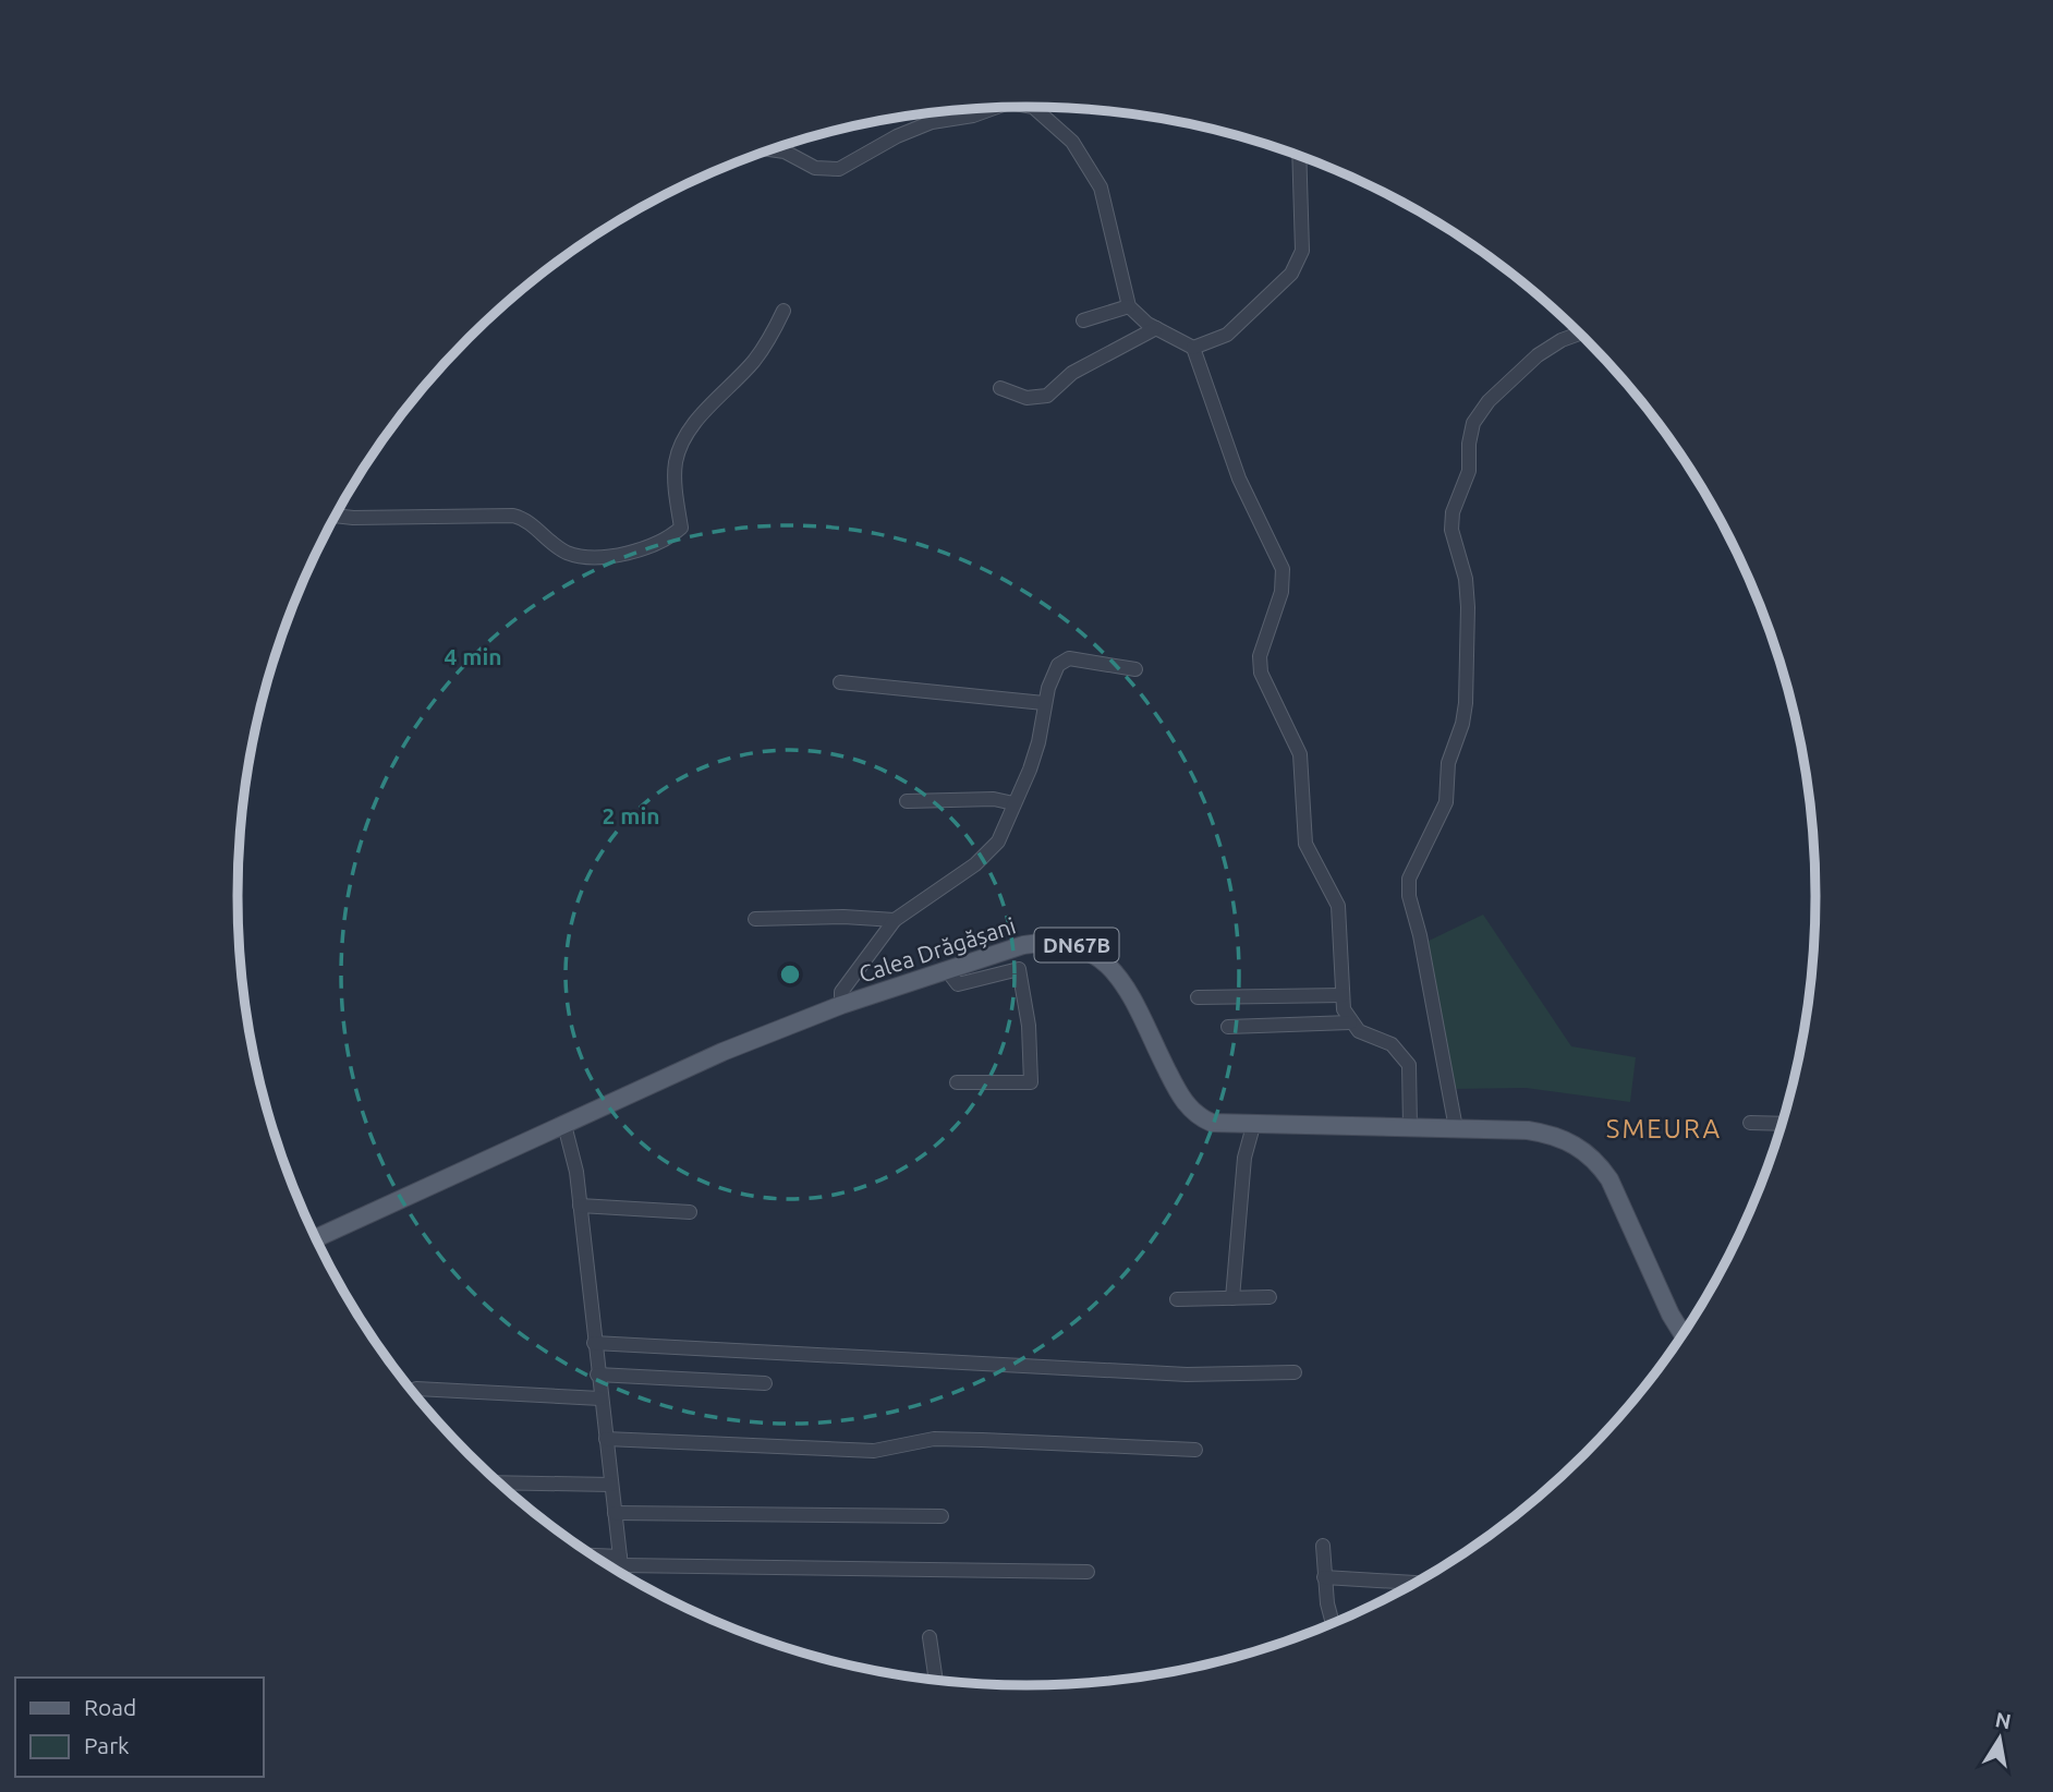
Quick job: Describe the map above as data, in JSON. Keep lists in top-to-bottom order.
{
  "streets": {
    "main road": ["DN67B", "Calea Drăgășani"]
  },
  "districts": ["SMEURA"],
  "legend": ["Road", "Park"],
  "north": "top",
  "rings": ["4 min", "2 min"]
}
